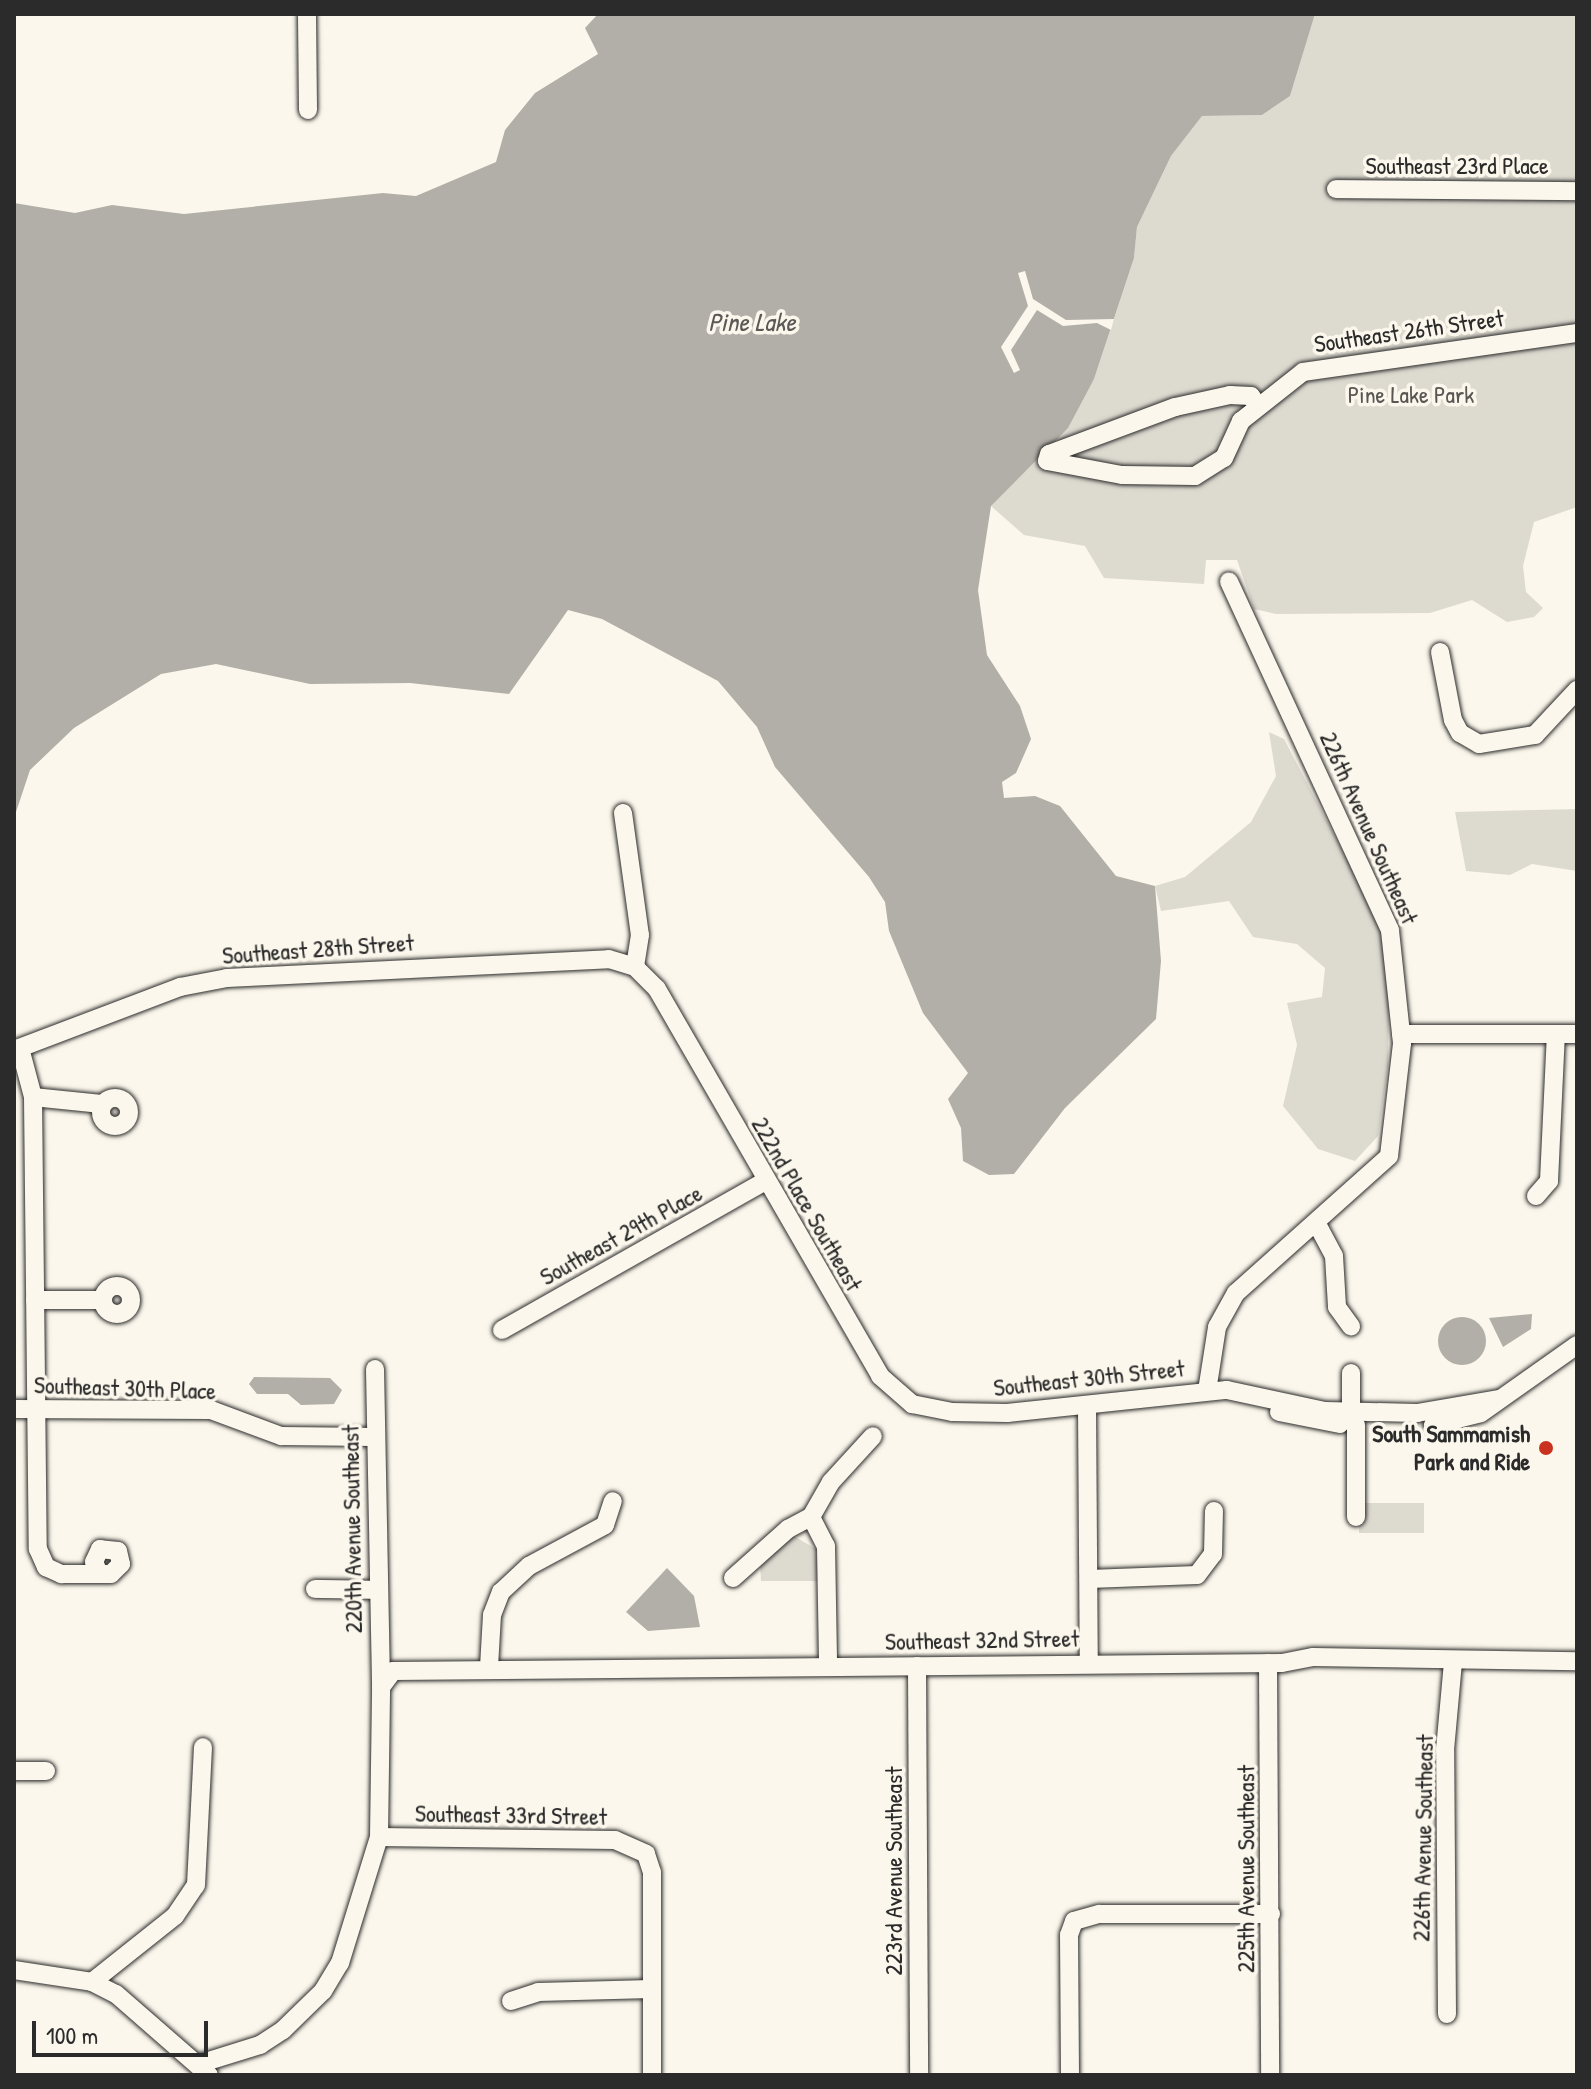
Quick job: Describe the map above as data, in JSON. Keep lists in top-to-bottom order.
{
  "streets": {
    "street": [
      "Southeast 23rd Place",
      "Southeast 26th Street",
      "226th Avenue Southeast",
      "Southeast 28th Street",
      "222nd Place Southeast",
      "Southeast 29th Place",
      "Southeast 30th Street",
      "Southeast 30th Place",
      "220th Avenue Southeast",
      "Southeast 32nd Street",
      "Southeast 33rd Street",
      "225th Avenue Southeast",
      "223rd Avenue Southeast"
    ]
  },
  "crossings": [
    ["226th Avenue Southeast", "Southeast 32nd Street"],
    ["Southeast 28th Street", "222nd Place Southeast"],
    ["222nd Place Southeast", "Southeast 29th Place"],
    ["222nd Place Southeast", "Southeast 30th Street"],
    ["Southeast 30th Place", "220th Avenue Southeast"],
    ["220th Avenue Southeast", "Southeast 32nd Street"],
    ["220th Avenue Southeast", "Southeast 33rd Street"],
    ["Southeast 32nd Street", "225th Avenue Southeast"],
    ["Southeast 32nd Street", "223rd Avenue Southeast"]
  ],
  "water": ["Pine Lake"],
  "parks": ["Pine Lake Park"],
  "places": ["South Sammamish Park and Ride"],
  "scale_bar": "100 m"
}
